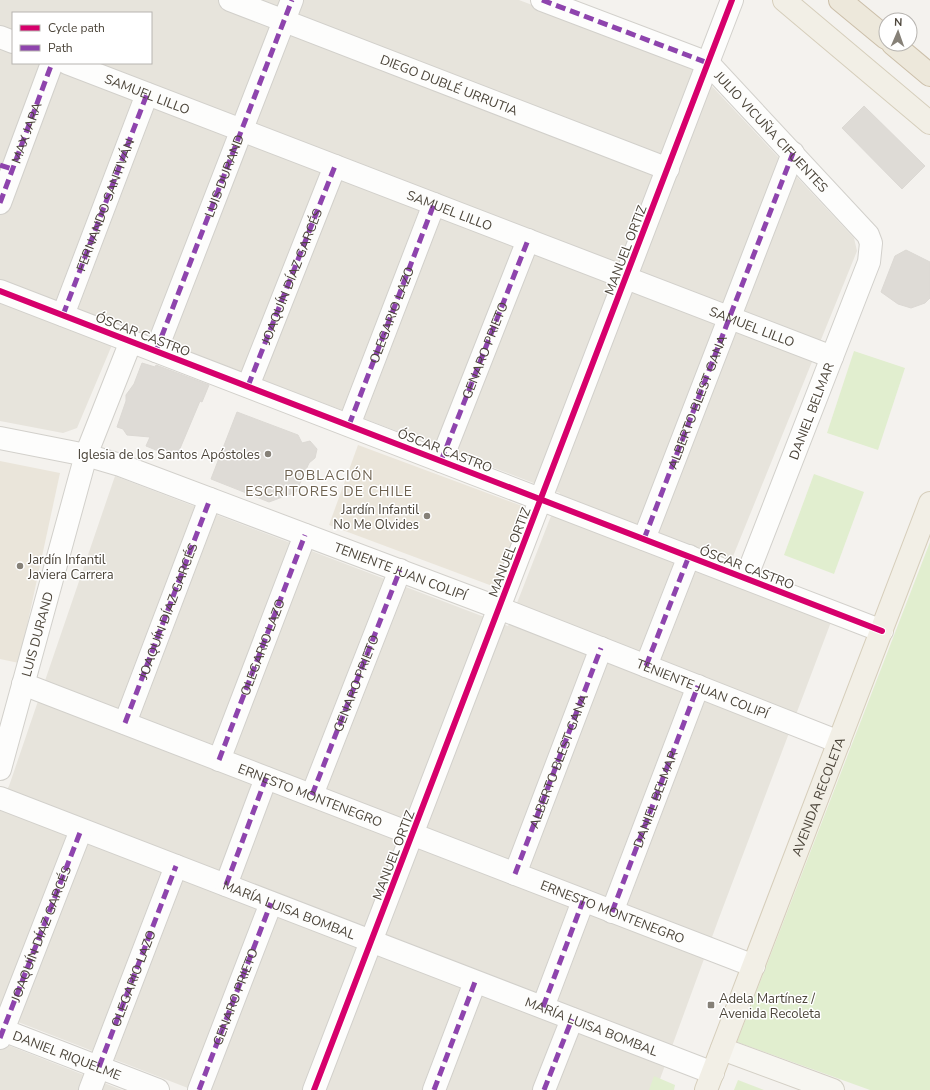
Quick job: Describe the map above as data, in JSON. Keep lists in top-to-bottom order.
{
  "streets": {
    "main road": ["AVENIDA RECOLETA"],
    "street": [
      "DIEGO DUBLÉ URRUTIA",
      "SAMUEL LILLO",
      "JULIO VICUÑA CIFUENTES",
      "MAX JARA",
      "LUIS DURAND",
      "FERNANDO SANTIVÁN",
      "MANUEL ORTIZ",
      "JOAQUÍN DÍAZ GARCÉS",
      "OLEGARIO LAZO",
      "ÓSCAR CASTRO",
      "GENARO PRIETO",
      "ALBERTO BLEST GANA",
      "DANIEL BELMAR",
      "TENIENTE JUAN COLIPÍ",
      "ERNESTO MONTENEGRO",
      "MARÍA LUISA BOMBAL",
      "DANIEL RIQUELME"
    ]
  },
  "crossings": [
    ["DIEGO DUBLÉ URRUTIA", "LUIS DURAND"],
    ["DIEGO DUBLÉ URRUTIA", "MANUEL ORTIZ"],
    ["SAMUEL LILLO", "LUIS DURAND"],
    ["SAMUEL LILLO", "FERNANDO SANTIVÁN"],
    ["SAMUEL LILLO", "MANUEL ORTIZ"],
    ["SAMUEL LILLO", "JOAQUÍN DÍAZ GARCÉS"],
    ["SAMUEL LILLO", "OLEGARIO LAZO"],
    ["SAMUEL LILLO", "GENARO PRIETO"],
    ["SAMUEL LILLO", "ALBERTO BLEST GANA"],
    ["SAMUEL LILLO", "DANIEL BELMAR"],
    ["JULIO VICUÑA CIFUENTES", "MANUEL ORTIZ"],
    ["JULIO VICUÑA CIFUENTES", "ALBERTO BLEST GANA"],
    ["JULIO VICUÑA CIFUENTES", "DANIEL BELMAR"],
    ["LUIS DURAND", "ÓSCAR CASTRO"],
    ["LUIS DURAND", "TENIENTE JUAN COLIPÍ"],
    ["LUIS DURAND", "ERNESTO MONTENEGRO"],
    ["FERNANDO SANTIVÁN", "ÓSCAR CASTRO"],
    ["MANUEL ORTIZ", "ÓSCAR CASTRO"],
    ["MANUEL ORTIZ", "TENIENTE JUAN COLIPÍ"],
    ["MANUEL ORTIZ", "ERNESTO MONTENEGRO"],
    ["MANUEL ORTIZ", "MARÍA LUISA BOMBAL"],
    ["JOAQUÍN DÍAZ GARCÉS", "ÓSCAR CASTRO"],
    ["JOAQUÍN DÍAZ GARCÉS", "TENIENTE JUAN COLIPÍ"],
    ["JOAQUÍN DÍAZ GARCÉS", "ERNESTO MONTENEGRO"],
    ["JOAQUÍN DÍAZ GARCÉS", "MARÍA LUISA BOMBAL"],
    ["JOAQUÍN DÍAZ GARCÉS", "DANIEL RIQUELME"],
    ["OLEGARIO LAZO", "ÓSCAR CASTRO"],
    ["OLEGARIO LAZO", "TENIENTE JUAN COLIPÍ"],
    ["OLEGARIO LAZO", "ERNESTO MONTENEGRO"],
    ["OLEGARIO LAZO", "MARÍA LUISA BOMBAL"],
    ["OLEGARIO LAZO", "DANIEL RIQUELME"],
    ["ÓSCAR CASTRO", "GENARO PRIETO"],
    ["ÓSCAR CASTRO", "ALBERTO BLEST GANA"],
    ["ÓSCAR CASTRO", "DANIEL BELMAR"],
    ["ÓSCAR CASTRO", "AVENIDA RECOLETA"],
    ["GENARO PRIETO", "TENIENTE JUAN COLIPÍ"],
    ["GENARO PRIETO", "ERNESTO MONTENEGRO"],
    ["GENARO PRIETO", "MARÍA LUISA BOMBAL"],
    ["ALBERTO BLEST GANA", "TENIENTE JUAN COLIPÍ"],
    ["ALBERTO BLEST GANA", "ERNESTO MONTENEGRO"],
    ["DANIEL BELMAR", "TENIENTE JUAN COLIPÍ"],
    ["DANIEL BELMAR", "ERNESTO MONTENEGRO"],
    ["TENIENTE JUAN COLIPÍ", "AVENIDA RECOLETA"],
    ["ERNESTO MONTENEGRO", "AVENIDA RECOLETA"],
    ["AVENIDA RECOLETA", "MARÍA LUISA BOMBAL"]
  ],
  "districts": ["POBLACIÓN ESCRITORES DE CHILE"],
  "places": {
    "other": ["Iglesia de los Santos Apóstoles", "Jardín Infantil No Me Olvides", "Jardín Infantil Javiera Carrera"],
    "transit": ["Adela Martínez / Avenida Recoleta"]
  },
  "legend": ["Cycle path", "Path"],
  "north": "top"
}
